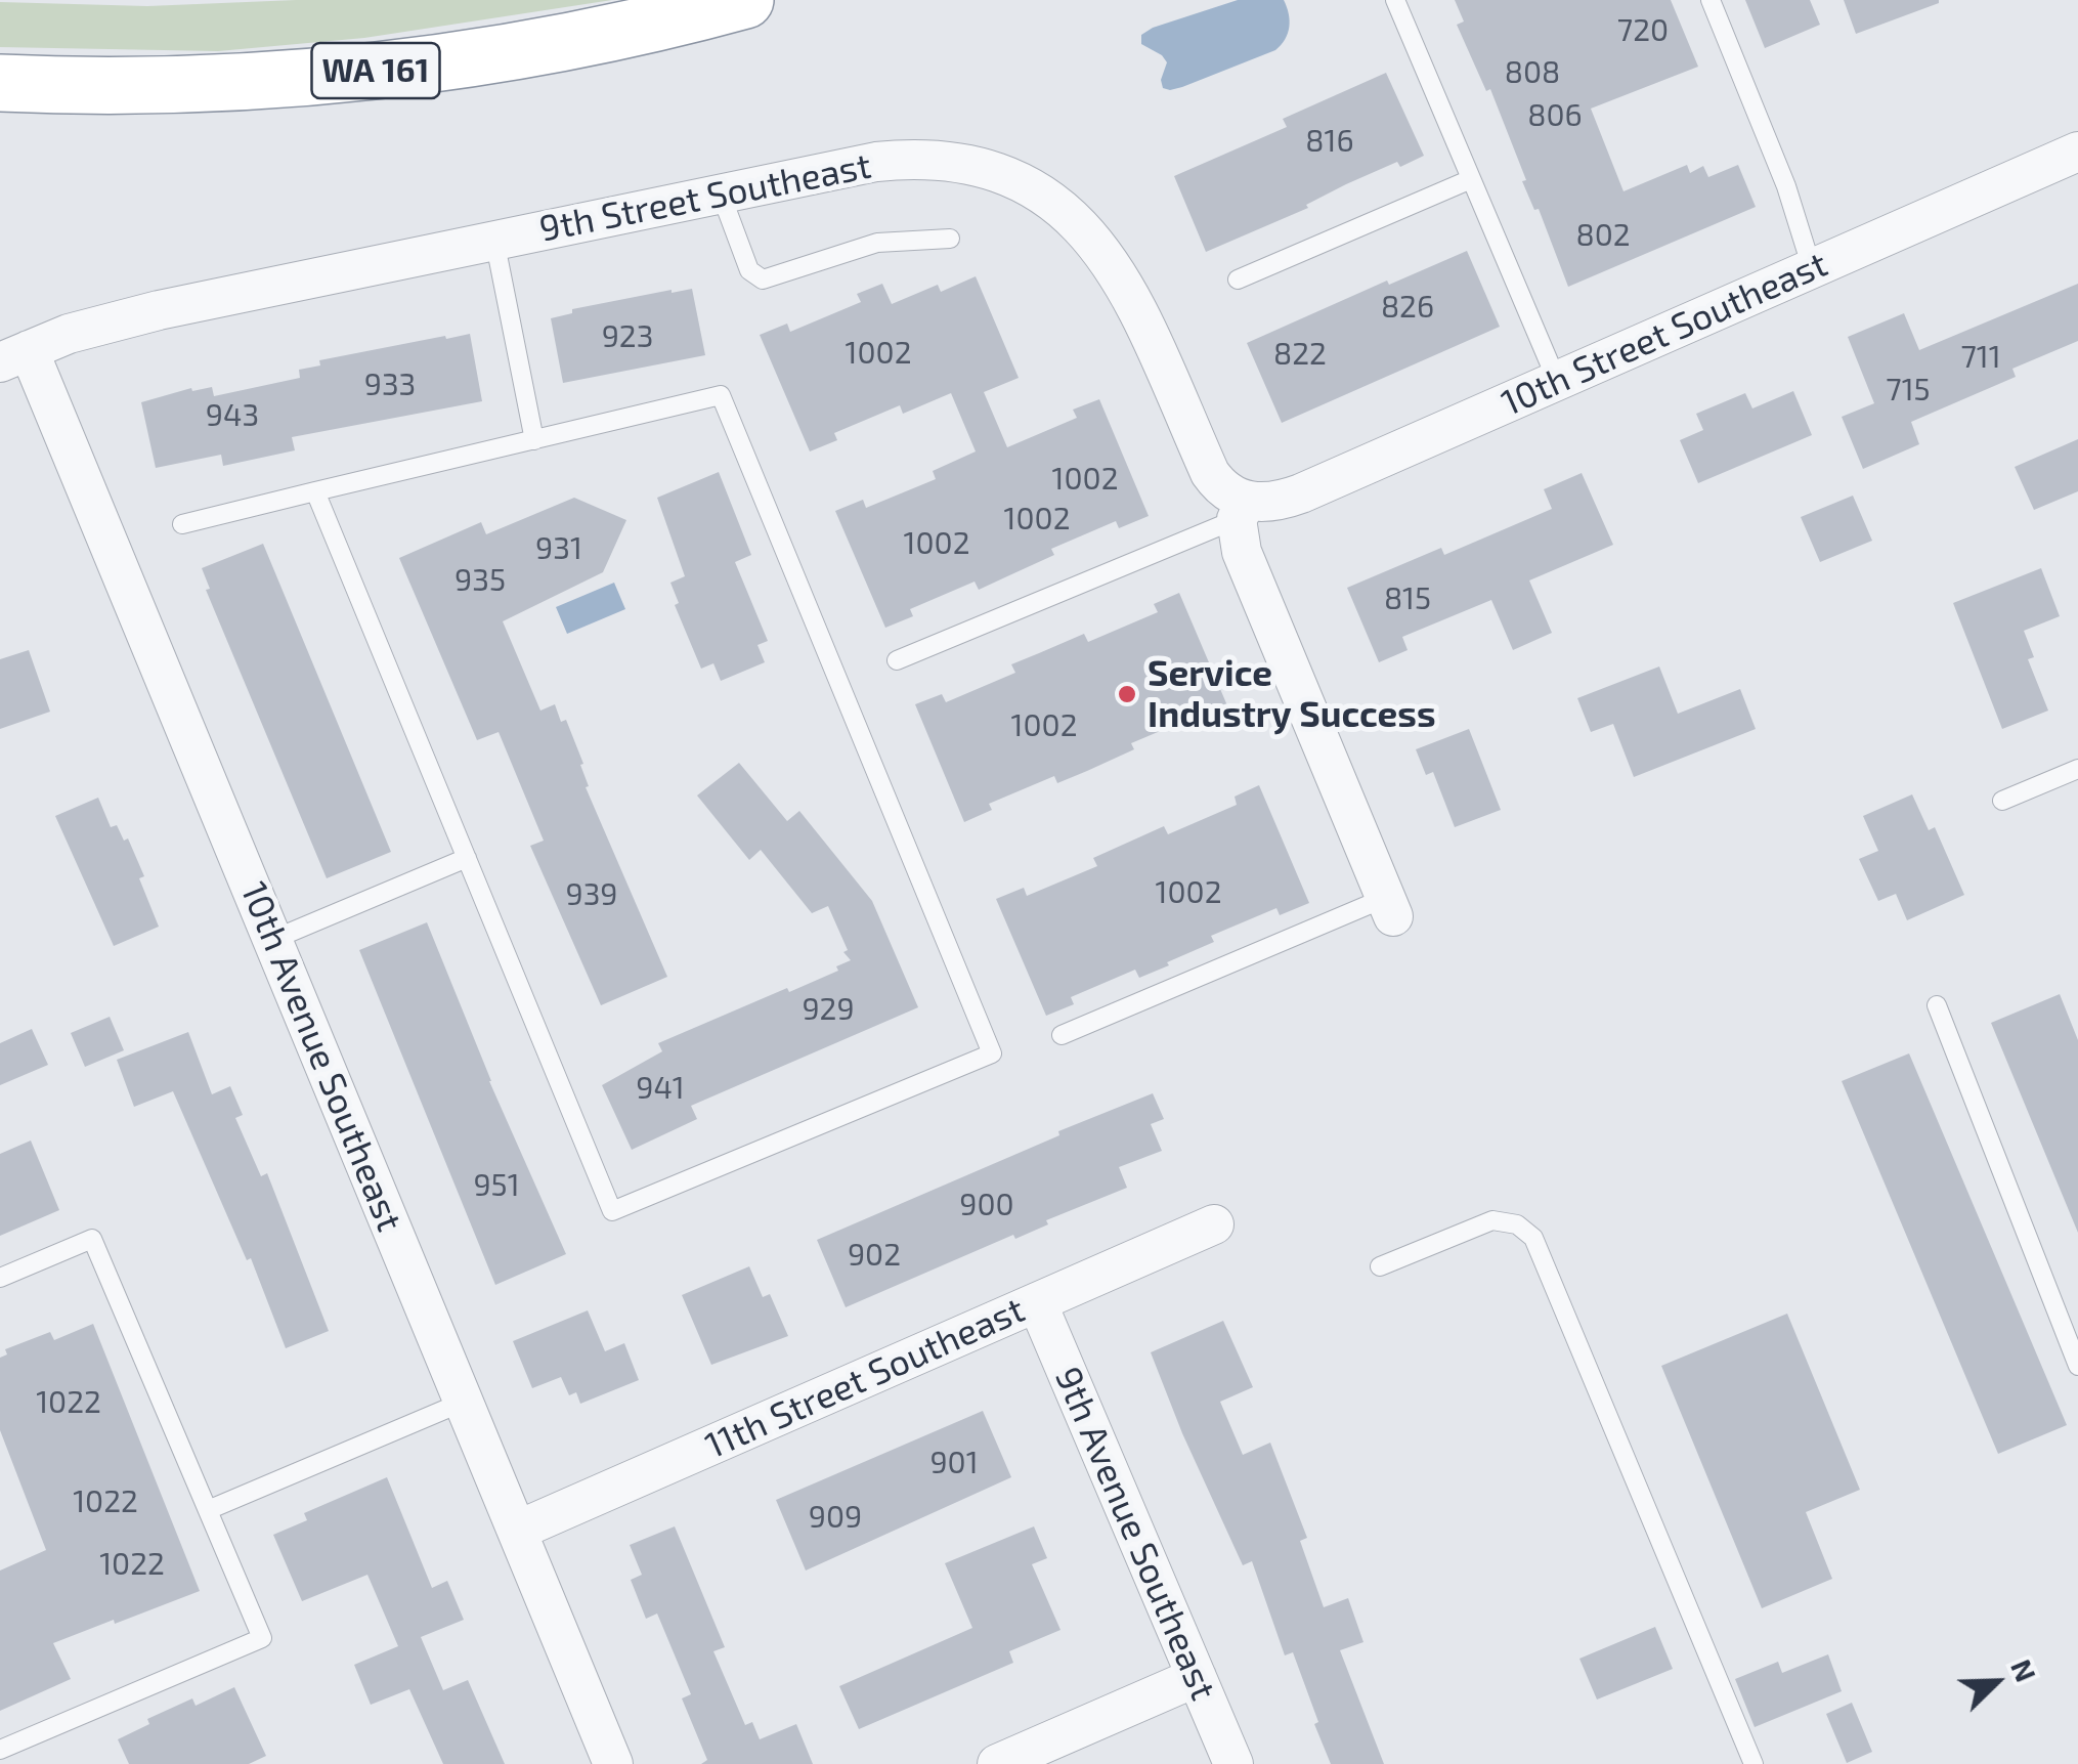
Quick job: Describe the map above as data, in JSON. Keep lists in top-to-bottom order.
{
  "streets": {
    "highway": ["WA 161"],
    "street": [
      "9th Street Southeast",
      "10th Street Southeast",
      "10th Avenue Southeast",
      "11th Street Southeast",
      "9th Avenue Southeast"
    ]
  },
  "crossings": [
    ["9th Street Southeast", "10th Street Southeast"],
    ["9th Street Southeast", "10th Avenue Southeast"],
    ["10th Avenue Southeast", "11th Street Southeast"],
    ["11th Street Southeast", "9th Avenue Southeast"]
  ],
  "places": ["Service Industry Success"],
  "house_numbers": [
    "720",
    "808",
    "806",
    "816",
    "802",
    "826",
    "923",
    "1002",
    "822",
    "711",
    "933",
    "715",
    "943",
    "1002",
    "1002",
    "1002",
    "931",
    "935",
    "815",
    "1002",
    "1002",
    "939",
    "929",
    "941",
    "951",
    "900",
    "902",
    "1022",
    "901",
    "1022",
    "909",
    "1022"
  ],
  "north": "top right"
}
